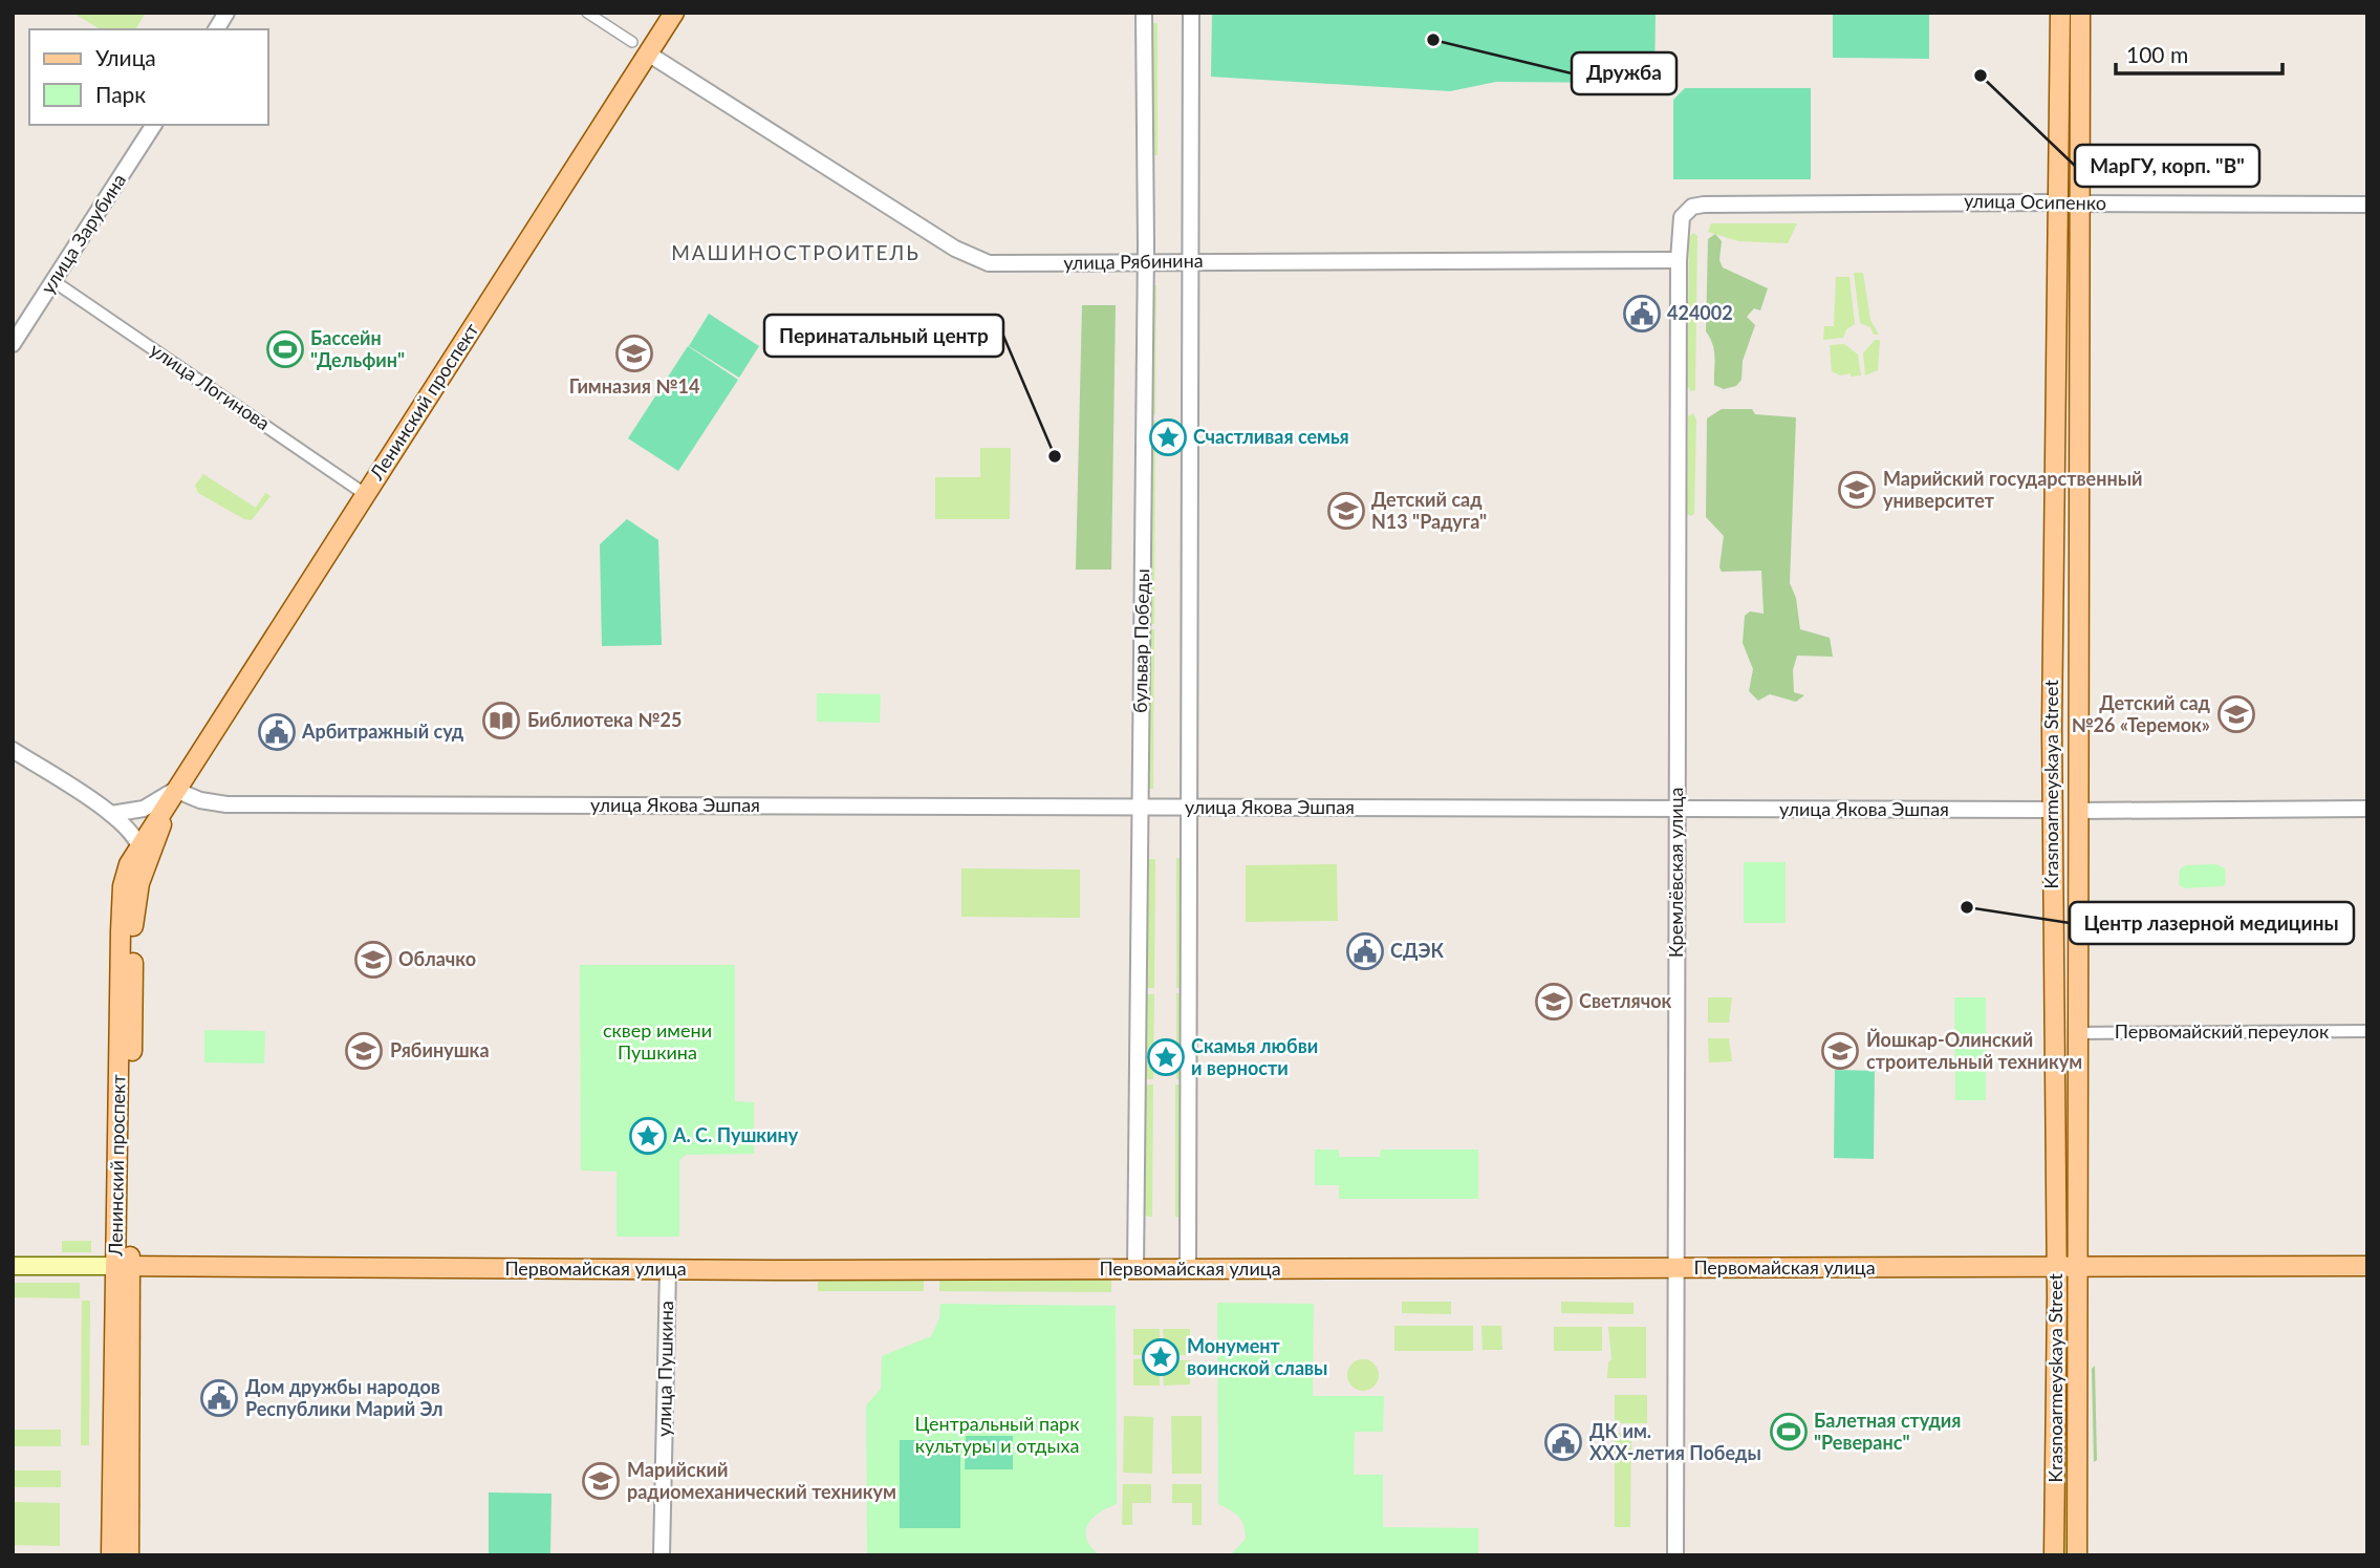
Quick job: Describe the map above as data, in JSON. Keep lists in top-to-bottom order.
{
  "streets": {
    "main road": [
      "улица Осипенко",
      "Ленинский проспект",
      "Krasnoarmeyskaya Street",
      "улица Якова Эшпая",
      "Первомайская улица"
    ],
    "street": [
      "улица Зарубина",
      "улица Рябинина",
      "улица Логинова",
      "бульвар Победы",
      "Кремлёвская улица",
      "Первомайский переулок",
      "улица Пушкина"
    ]
  },
  "crossings": [
    ["улица Осипенко", "Krasnoarmeyskaya Street"],
    ["улица Осипенко", "Кремлёвская улица"],
    ["улица Зарубина", "улица Логинова"],
    ["улица Рябинина", "Ленинский проспект"],
    ["улица Рябинина", "бульвар Победы"],
    ["улица Рябинина", "Кремлёвская улица"],
    ["улица Логинова", "Ленинский проспект"],
    ["Ленинский проспект", "улица Якова Эшпая"],
    ["Ленинский проспект", "Первомайская улица"],
    ["бульвар Победы", "улица Якова Эшпая"],
    ["бульвар Победы", "Первомайская улица"],
    ["Krasnoarmeyskaya Street", "улица Якова Эшпая"],
    ["Krasnoarmeyskaya Street", "Первомайский переулок"],
    ["Krasnoarmeyskaya Street", "Первомайская улица"],
    ["улица Якова Эшпая", "Кремлёвская улица"],
    ["Кремлёвская улица", "Первомайская улица"],
    ["Первомайская улица", "улица Пушкина"]
  ],
  "districts": ["МАШИНОСТРОИТЕЛЬ"],
  "parks": ["сквер имени Пушкина", "Центральный парк культуры и отдыха"],
  "places": {
    "other": [
      "Дружба",
      "МарГУ, корп. \"В\"",
      "Перинатальный центр",
      "Центр лазерной медицины"
    ],
    "public building": [
      "424002",
      "Арбитражный суд",
      "СДЭК",
      "Дом дружбы народов Республики Марий Эл",
      "ДК им. ХХХ-летия Победы"
    ],
    "sports": ["Бассейн \"Дельфин\"", "Балетная студия \"Реверанс\""],
    "school or university": [
      "Гимназия №14",
      "Марийский государственный университет",
      "Детский сад N13 \"Радуга\"",
      "Детский сад №26 «Теремок»",
      "Облачко",
      "Светлячок",
      "Рябинушка",
      "Йошкар-Олинский строительный техникум",
      "Марийский радиомеханический техникум"
    ],
    "place": [
      "Счастливая семья",
      "Скамья любви и верности",
      "А. С. Пушкину",
      "Монумент воинской славы"
    ],
    "library": ["Библиотека №25"]
  },
  "legend": ["Улица", "Парк"],
  "scale_bar": "100 m"
}
